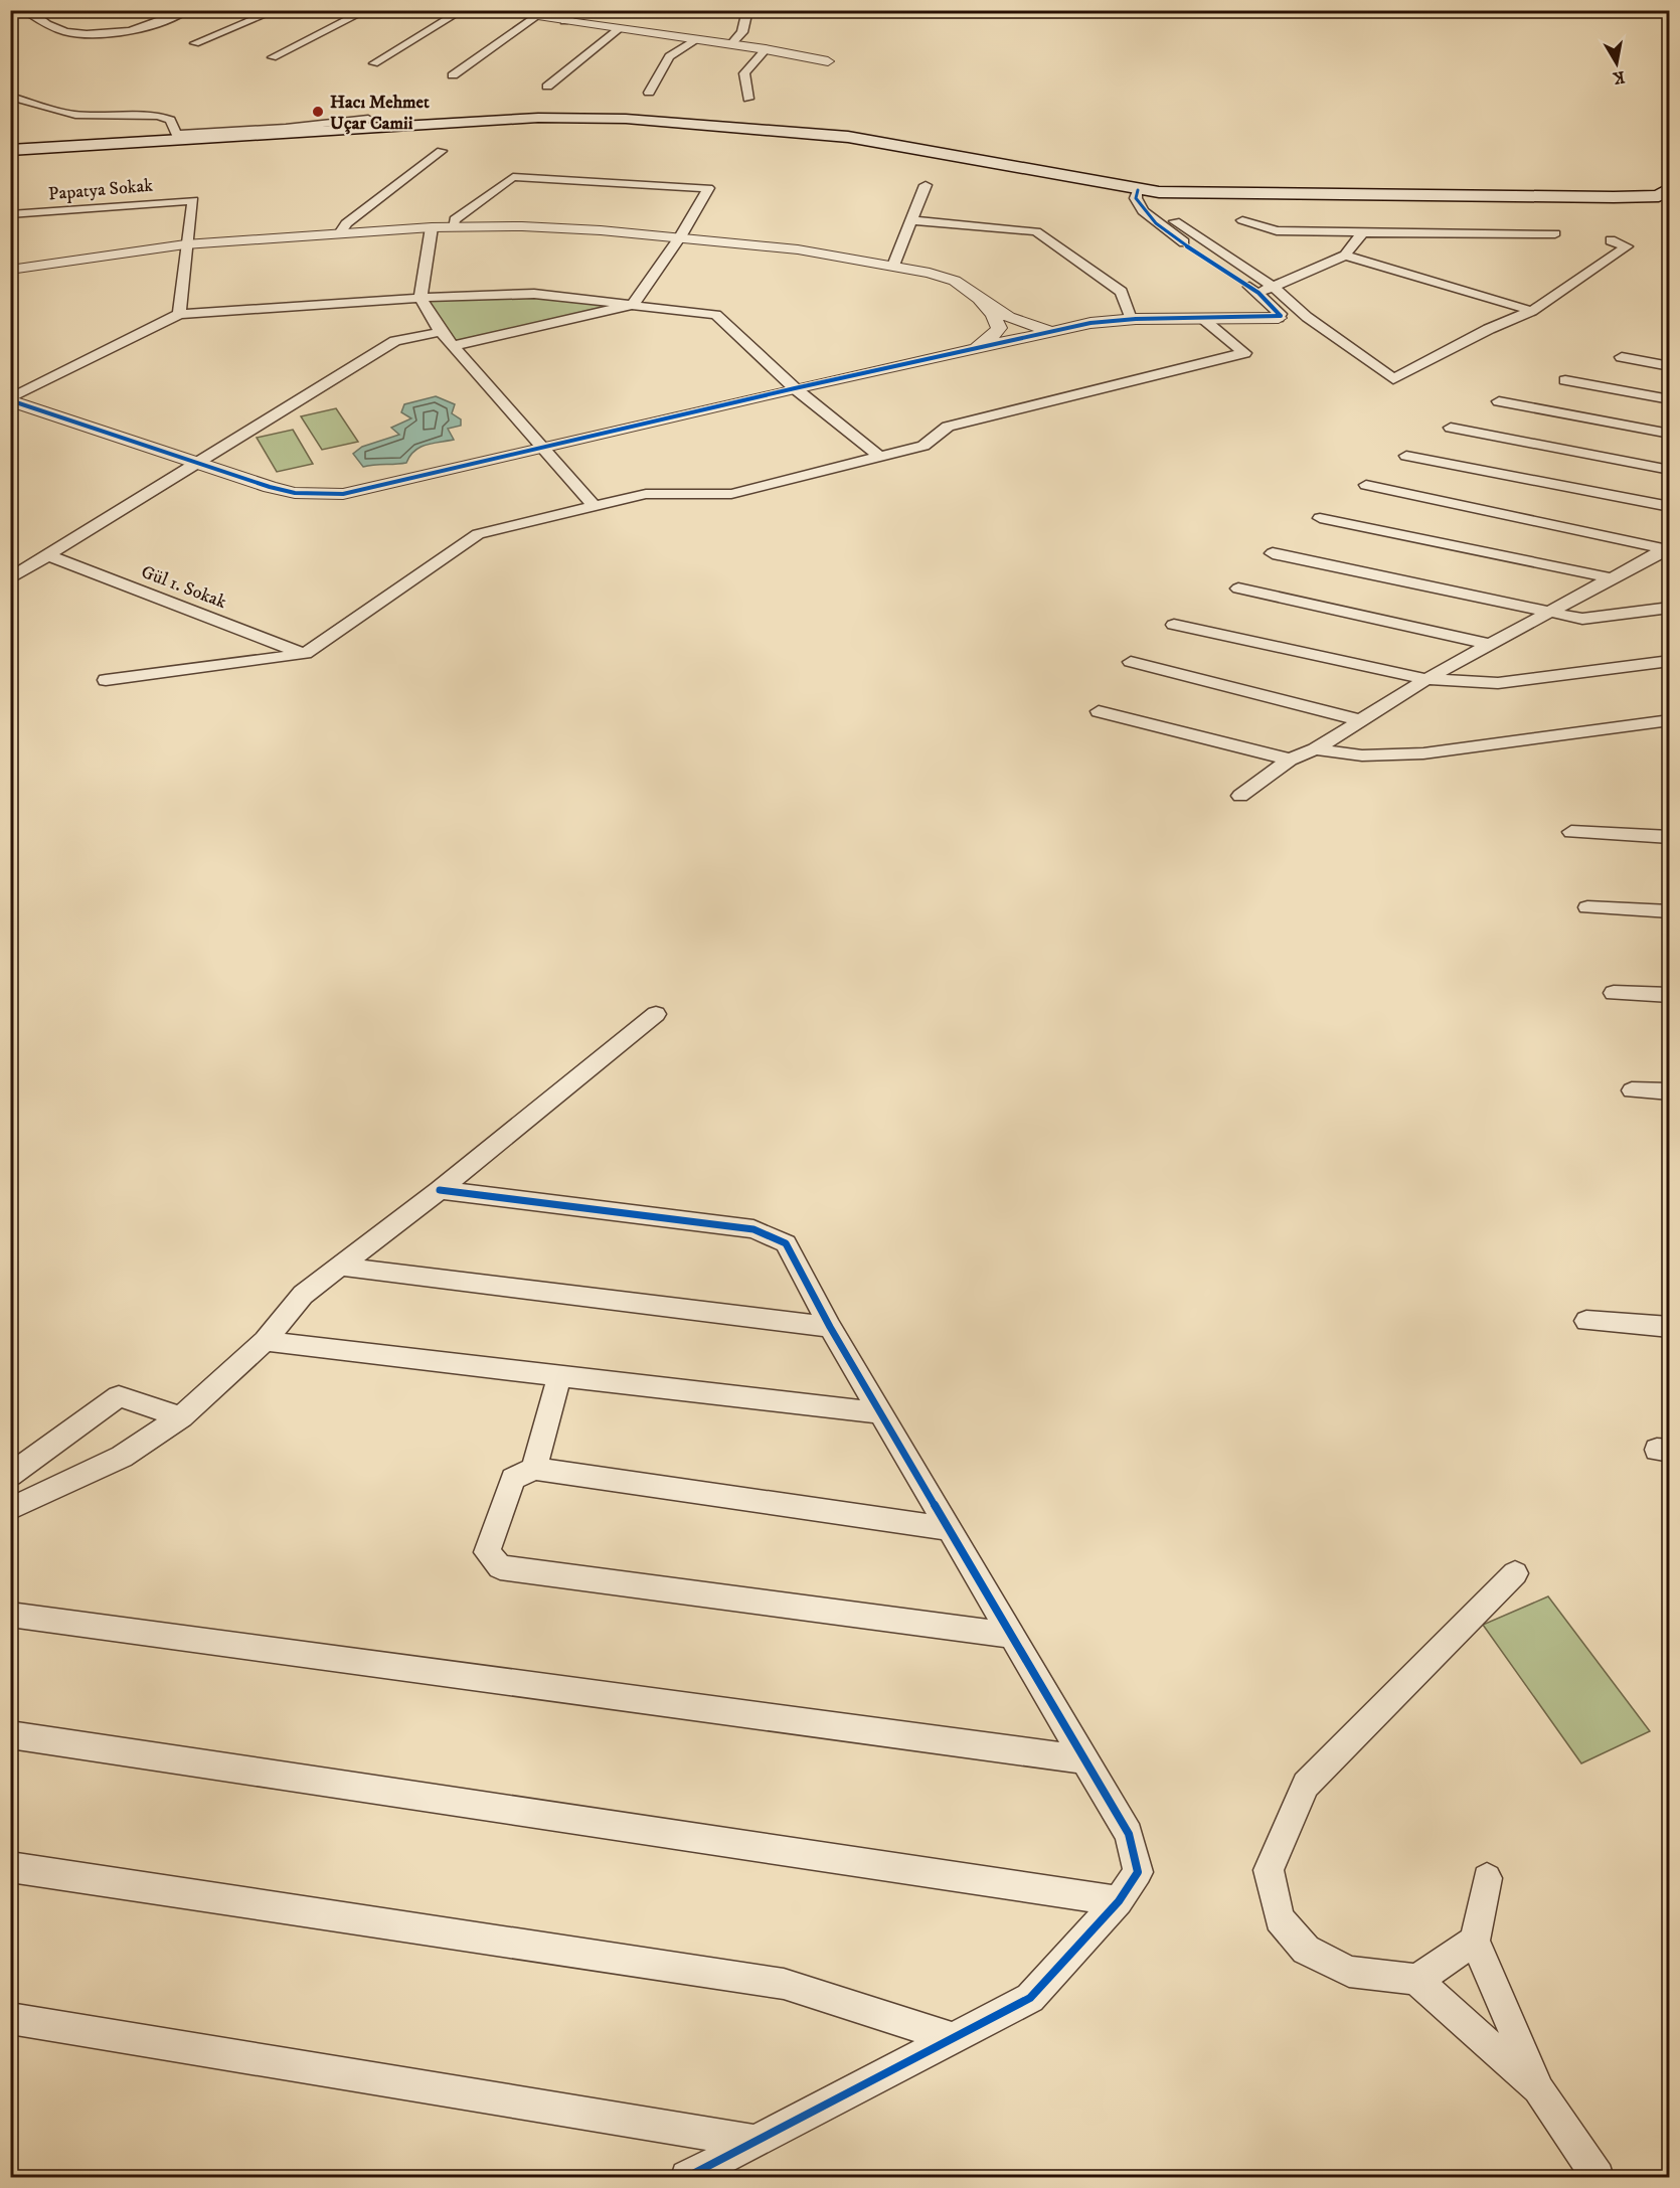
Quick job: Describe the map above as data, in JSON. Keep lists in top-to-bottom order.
{
  "streets": {
    "street": ["Papatya Sokak", "Gül 1. Sokak"]
  },
  "places": ["Hacı Mehmet Uçar Camii"],
  "north": "bottom"
}
